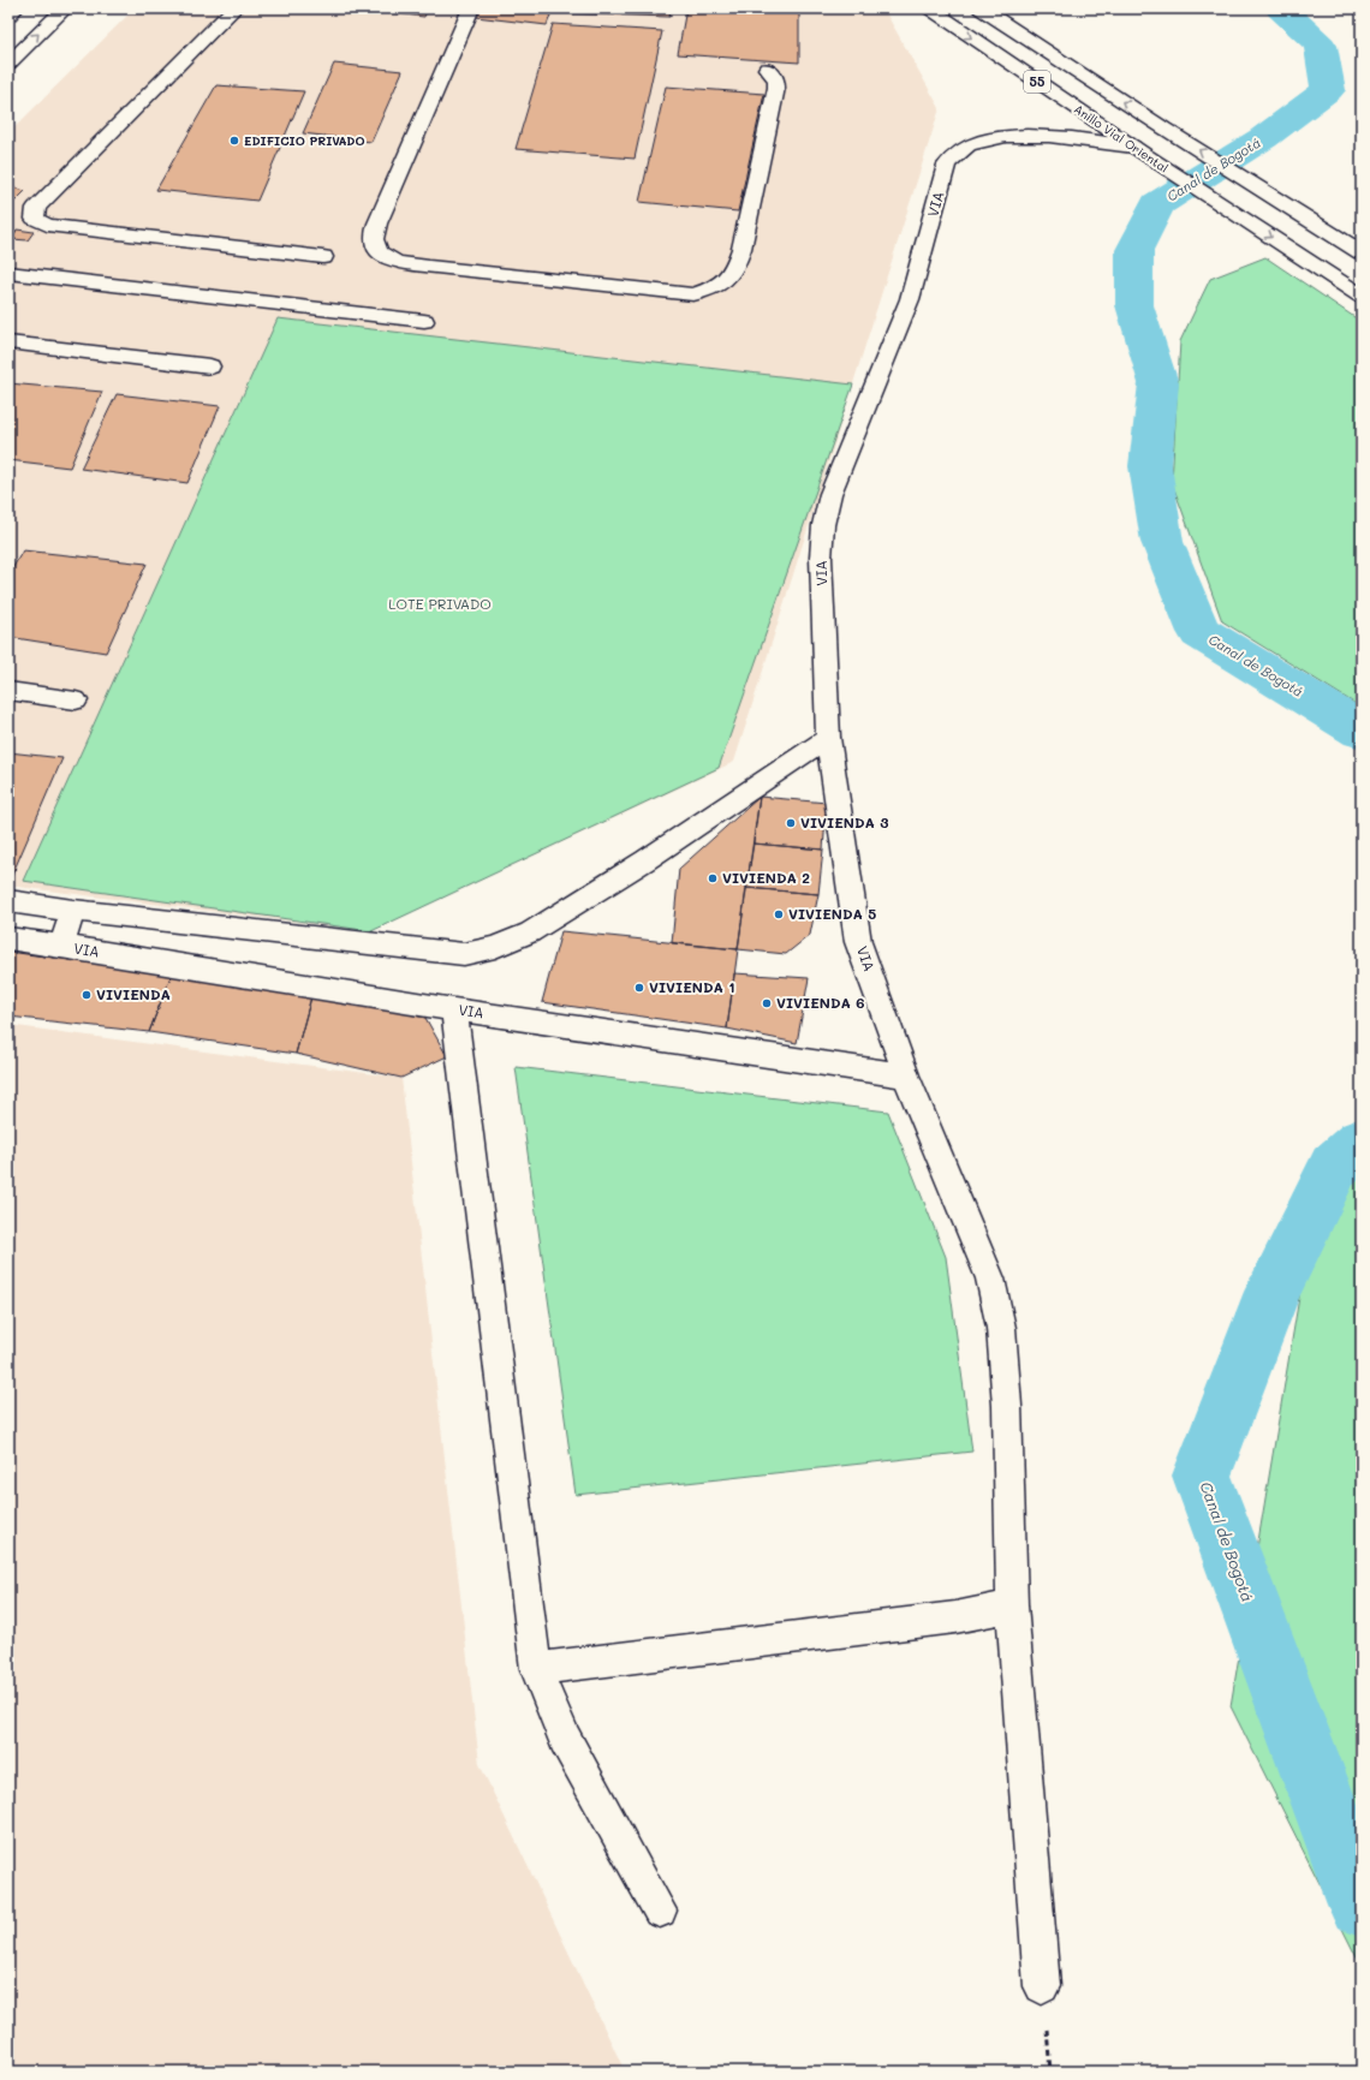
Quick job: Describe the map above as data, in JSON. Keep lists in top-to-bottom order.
{
  "streets": {
    "main road": ["55", "Anillo Vial Oriental", "VIA"]
  },
  "crossings": [
    ["Anillo Vial Oriental", "VIA"]
  ],
  "water": ["Canal de Bogotá"],
  "parks": ["LOTE PRIVADO"],
  "places": [
    "EDIFICIO PRIVADO",
    "VIVIENDA 3",
    "VIVIENDA 2",
    "VIVIENDA 5",
    "VIVIENDA 1",
    "VIVIENDA",
    "VIVIENDA 6"
  ]
}
